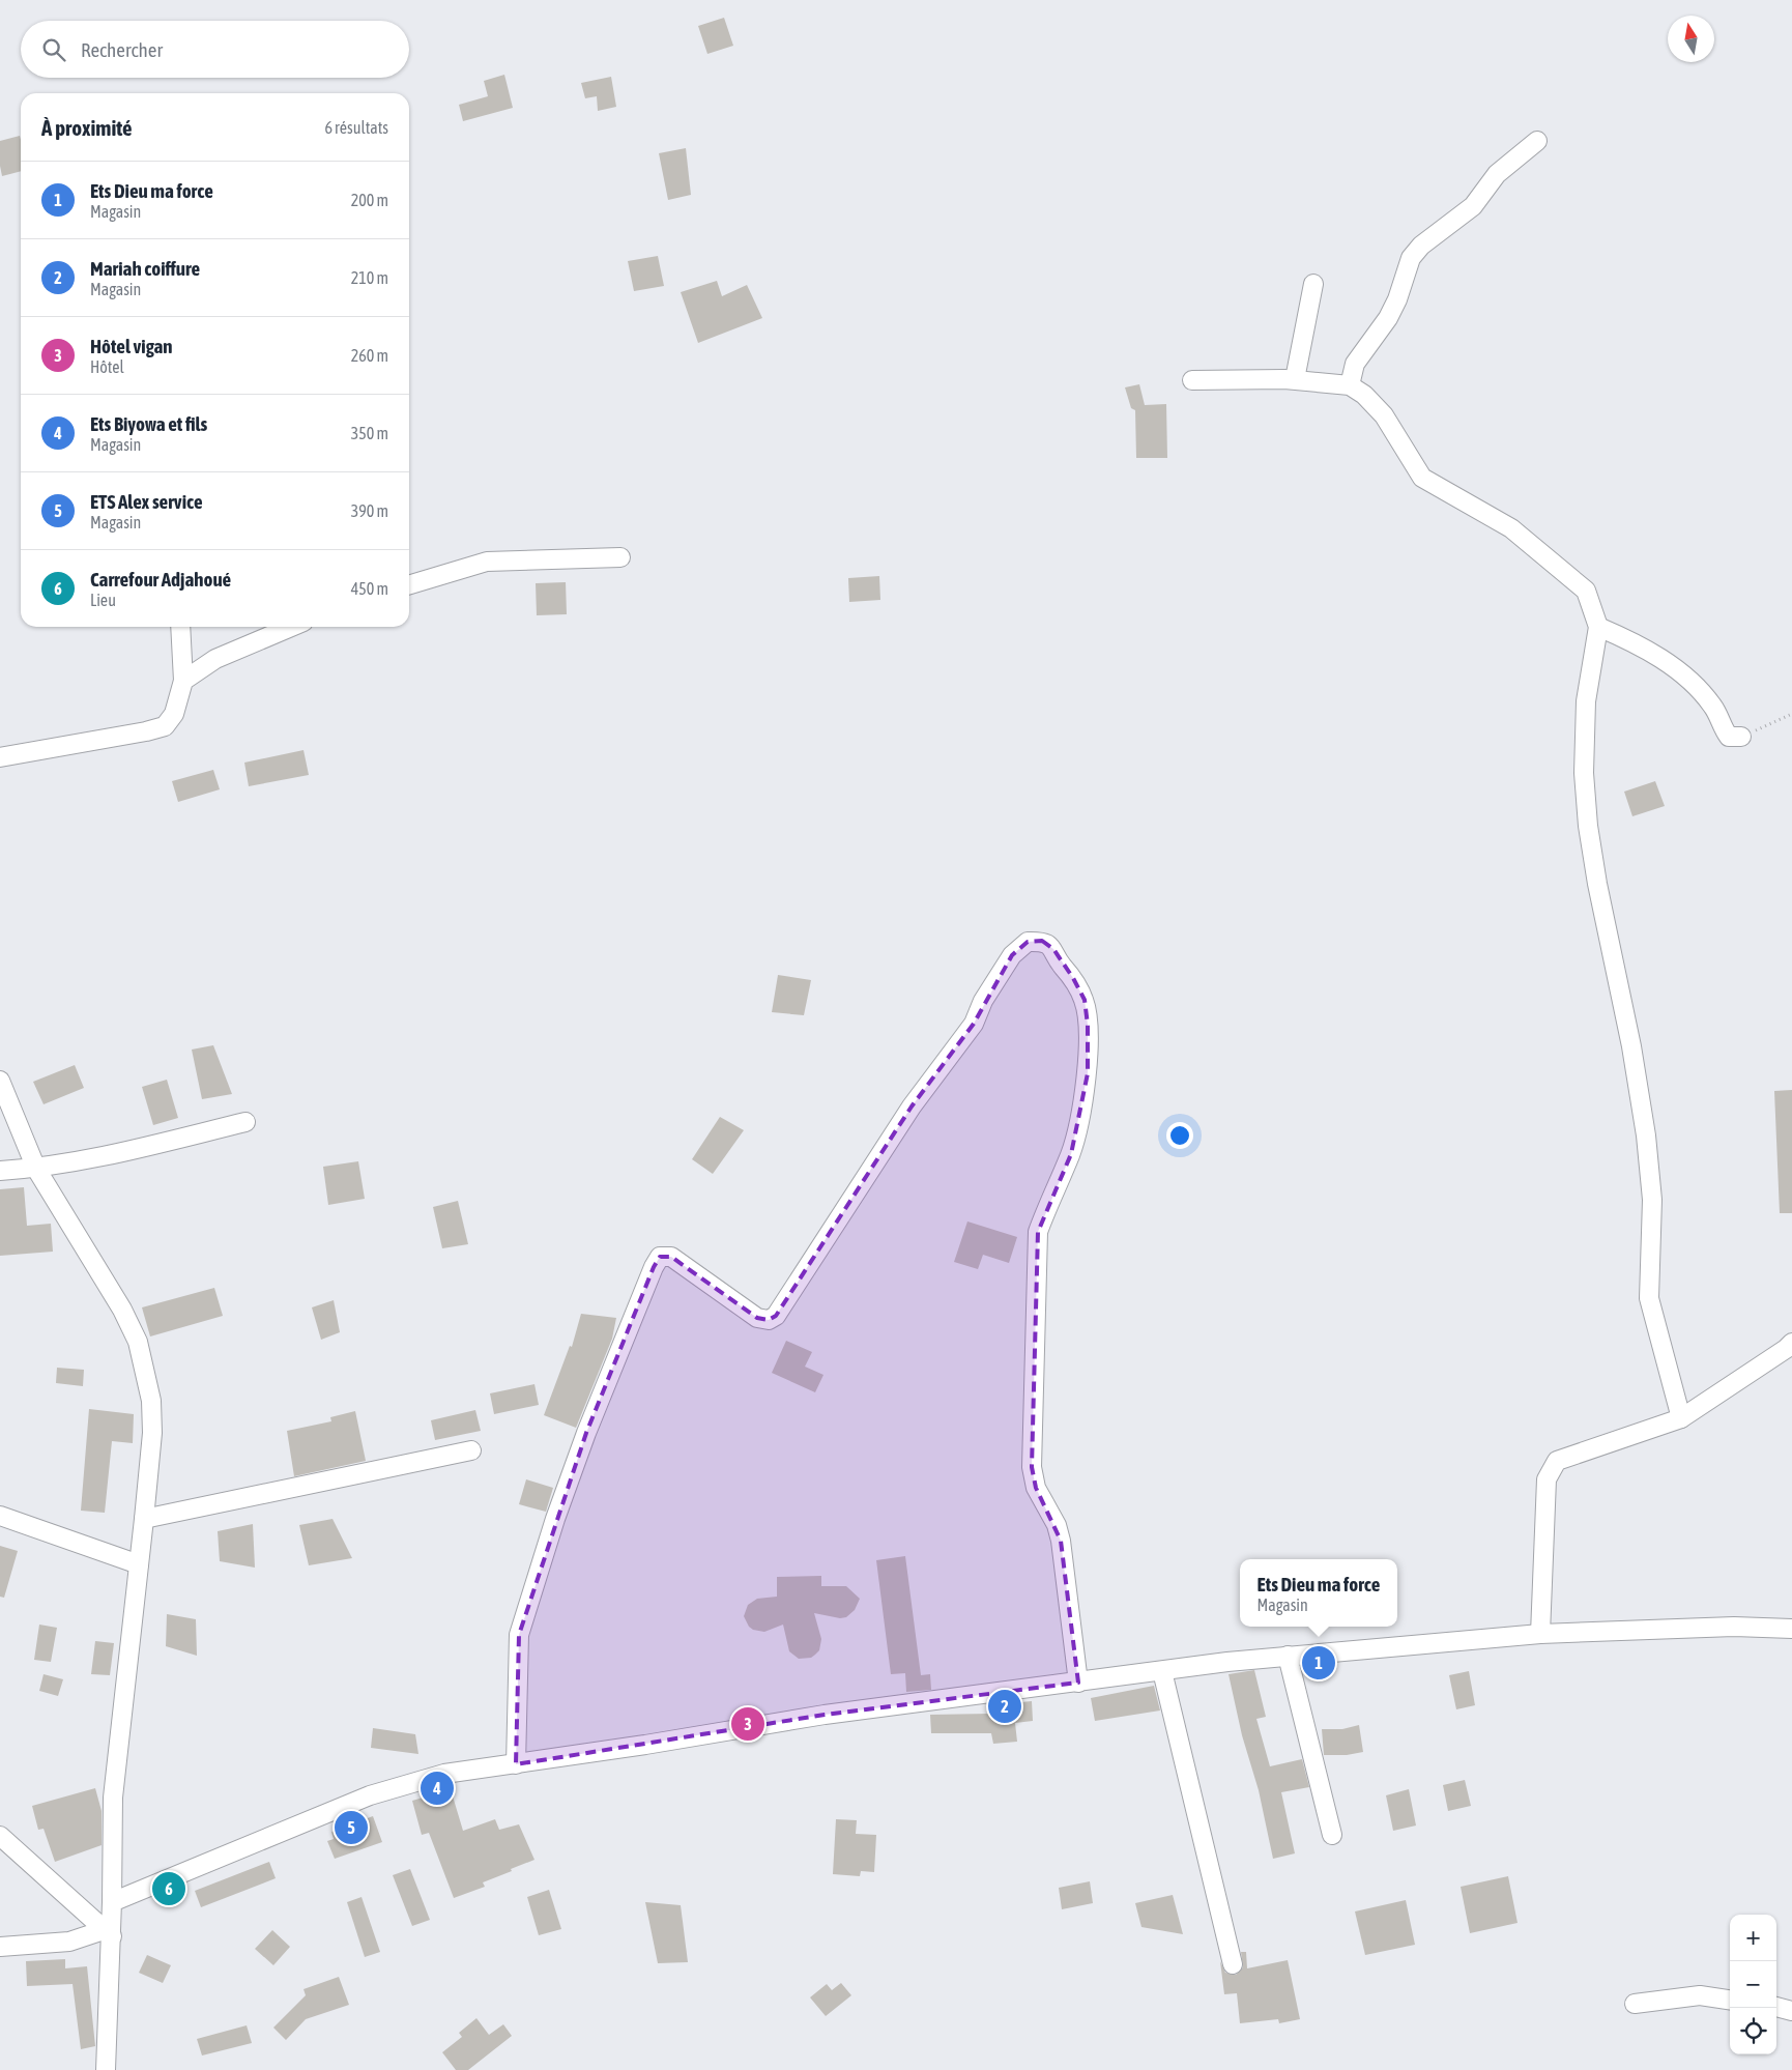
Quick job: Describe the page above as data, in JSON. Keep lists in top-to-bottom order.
{
  "north": "top",
  "page": {
    "search": "Rechercher",
    "heading": ["À proximité", "6 résultats"],
    "list": [
      {
        "mark": "1",
        "name": "Ets Dieu ma force",
        "note": "Magasin",
        "value": "200 m"
      },
      {
        "mark": "2",
        "name": "Mariah coiffure",
        "note": "Magasin",
        "value": "210 m"
      },
      {
        "mark": "3",
        "name": "Hôtel vigan",
        "note": "Hôtel",
        "value": "260 m"
      },
      {
        "mark": "4",
        "name": "Ets Biyowa et fils",
        "note": "Magasin",
        "value": "350 m"
      },
      {
        "mark": "5",
        "name": "ETS Alex service",
        "note": "Magasin",
        "value": "390 m"
      },
      {
        "mark": "6",
        "name": "Carrefour Adjahoué",
        "note": "Lieu",
        "value": "450 m"
      }
    ],
    "popup": ["Ets Dieu ma force", "Magasin"],
    "pins": [
      "1",
      "2",
      "3",
      "4",
      "5",
      "6"
    ],
    "map_buttons": ["+", "−"]
  }
}
